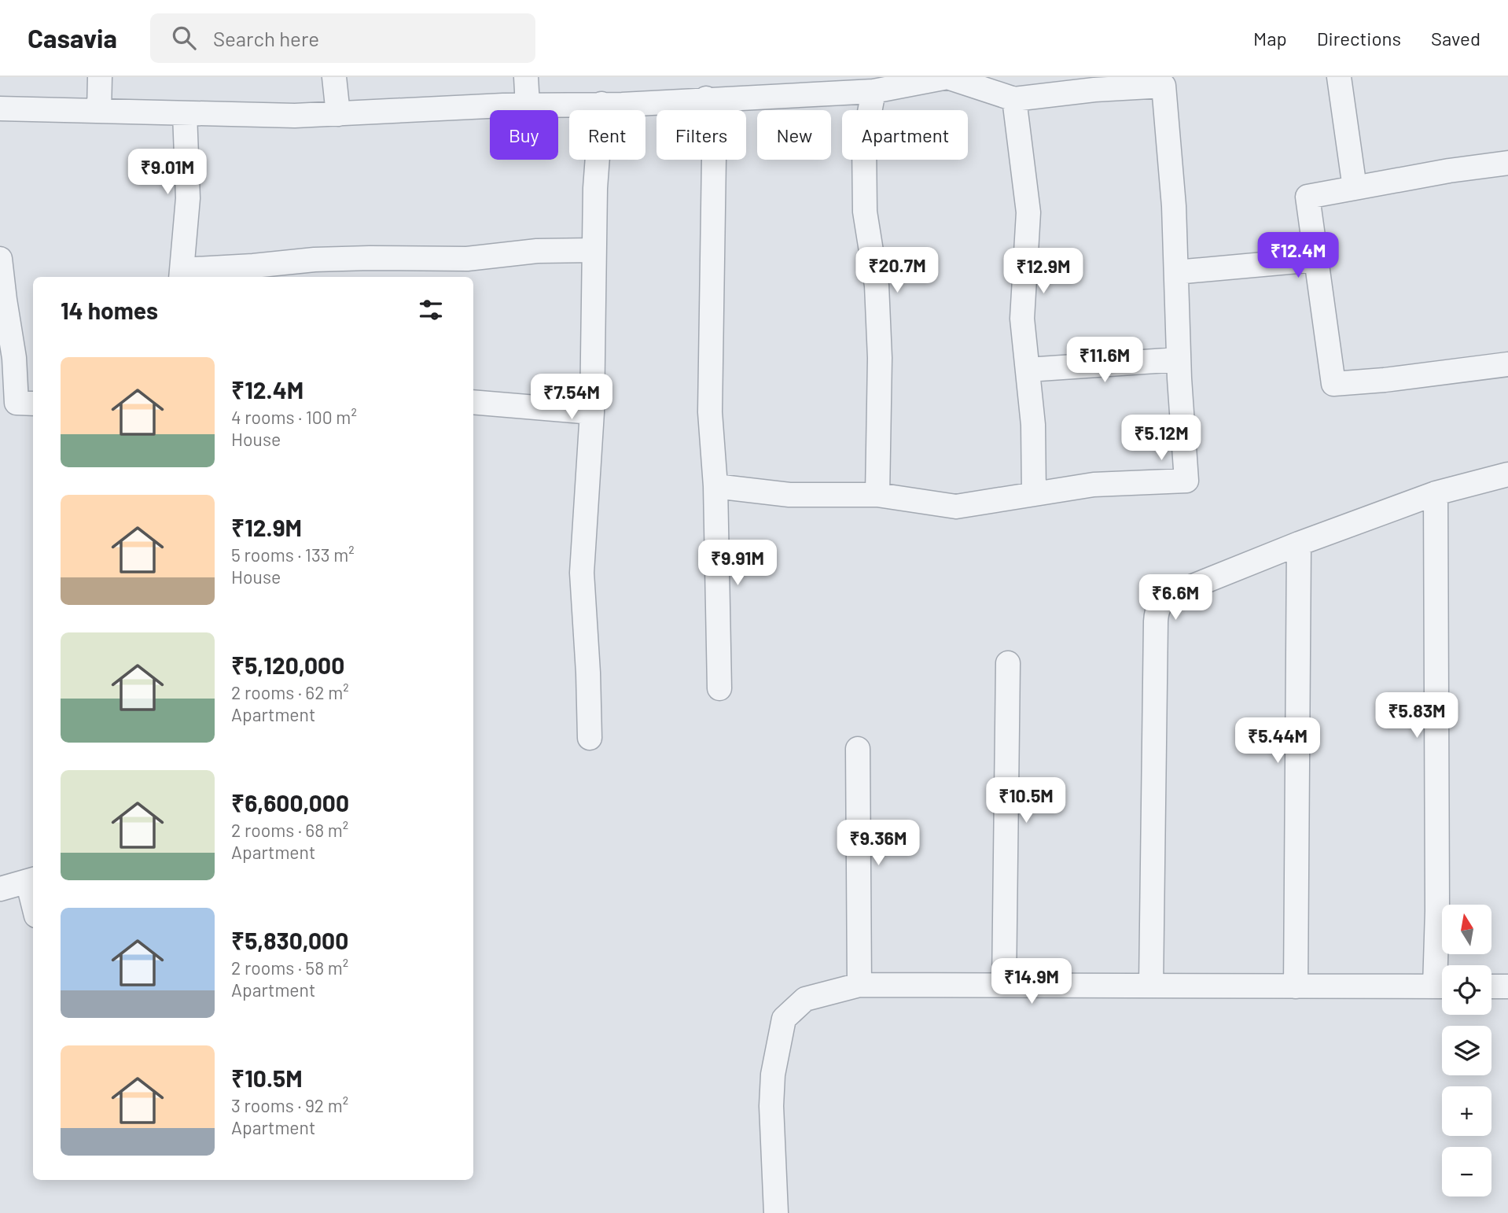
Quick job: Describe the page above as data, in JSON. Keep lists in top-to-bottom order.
{
  "north": "top",
  "page": {
    "header": "Casavia",
    "search": "Search here",
    "nav": ["Map", "Directions", "Saved"],
    "chip": [
      "Buy",
      "Rent",
      "Filters",
      "New",
      "Apartment"
    ],
    "price": [
      "₹9.01M",
      "₹12.4M",
      "₹20.7M",
      "₹12.9M",
      "₹11.6M",
      "₹7.54M",
      "₹5.12M",
      "₹9.91M",
      "₹6.6M",
      "₹5.83M",
      "₹5.44M",
      "₹10.5M",
      "₹9.36M",
      "₹14.9M"
    ],
    "heading": "14 homes",
    "list": [
      {
        "name": "₹12.4M",
        "note": "4 rooms · 100 m² · House"
      },
      {
        "name": "₹12.9M",
        "note": "5 rooms · 133 m² · House"
      },
      {
        "name": "₹5,120,000",
        "note": "2 rooms · 62 m² · Apartment"
      },
      {
        "name": "₹6,600,000",
        "note": "2 rooms · 68 m² · Apartment"
      },
      {
        "name": "₹5,830,000",
        "note": "2 rooms · 58 m² · Apartment"
      },
      {
        "name": "₹10.5M",
        "note": "3 rooms · 92 m² · Apartment"
      }
    ],
    "map_buttons": ["+", "−"]
  }
}
